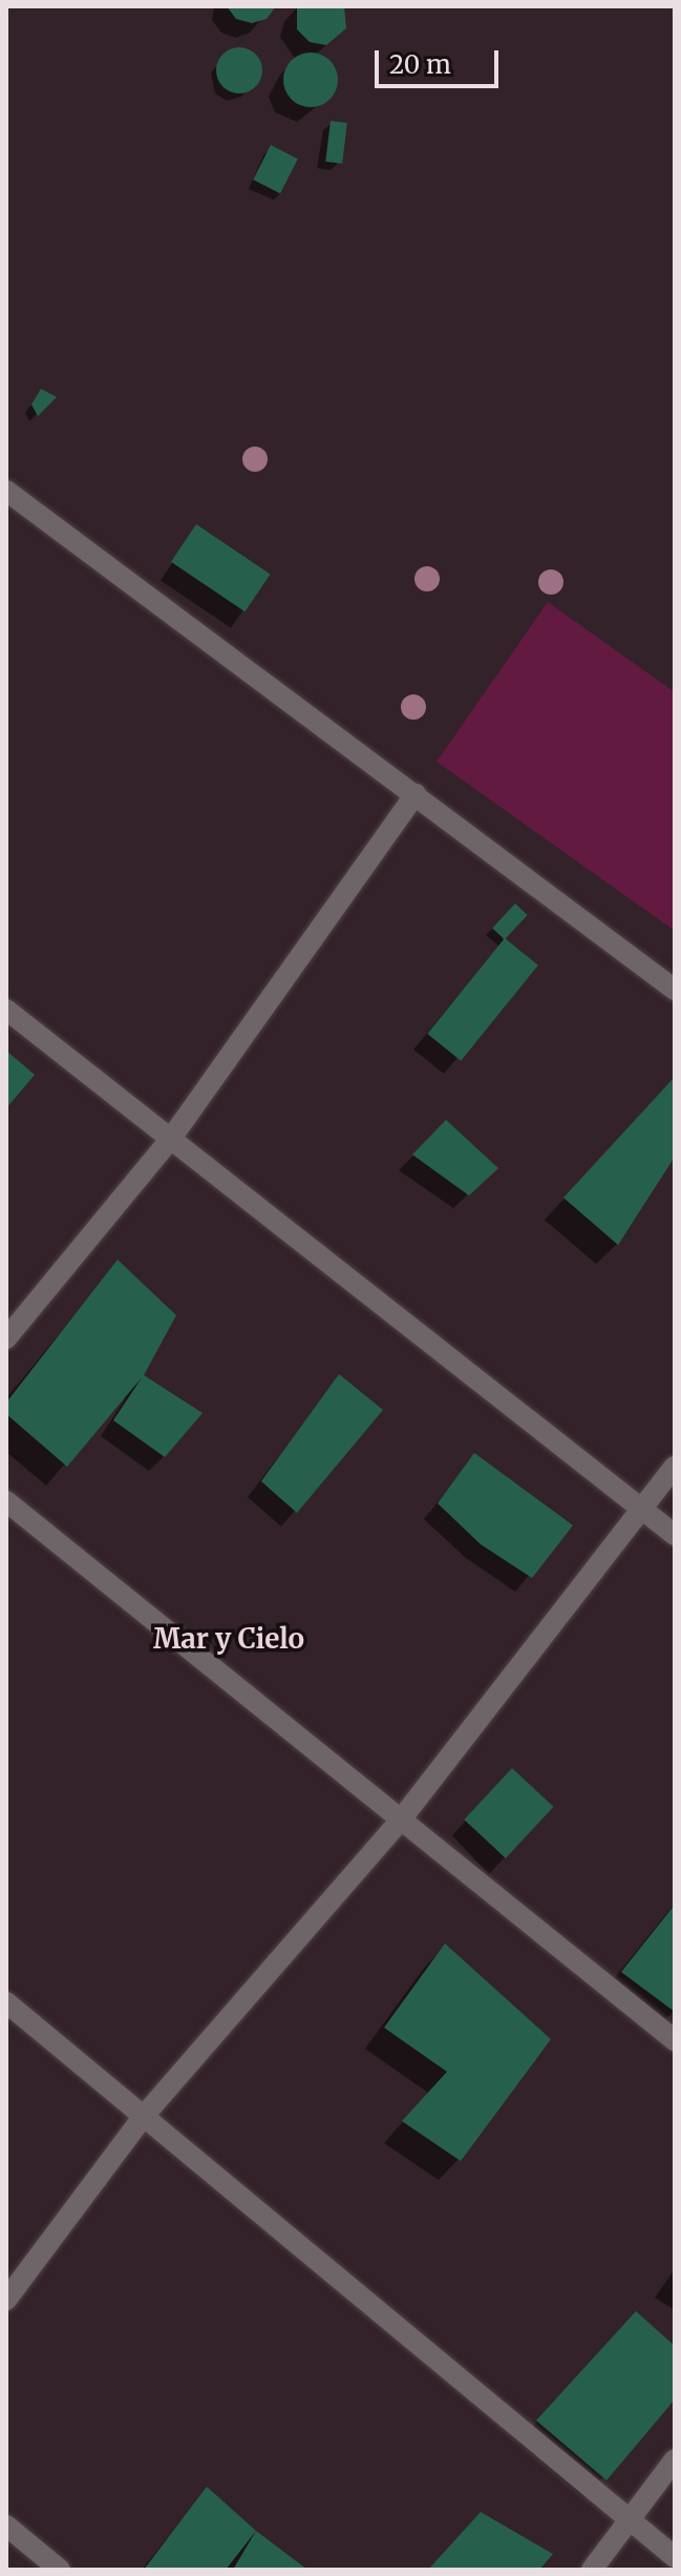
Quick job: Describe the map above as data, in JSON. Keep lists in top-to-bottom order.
{
  "districts": ["Mar y Cielo"],
  "scale_bar": "20 m"
}
